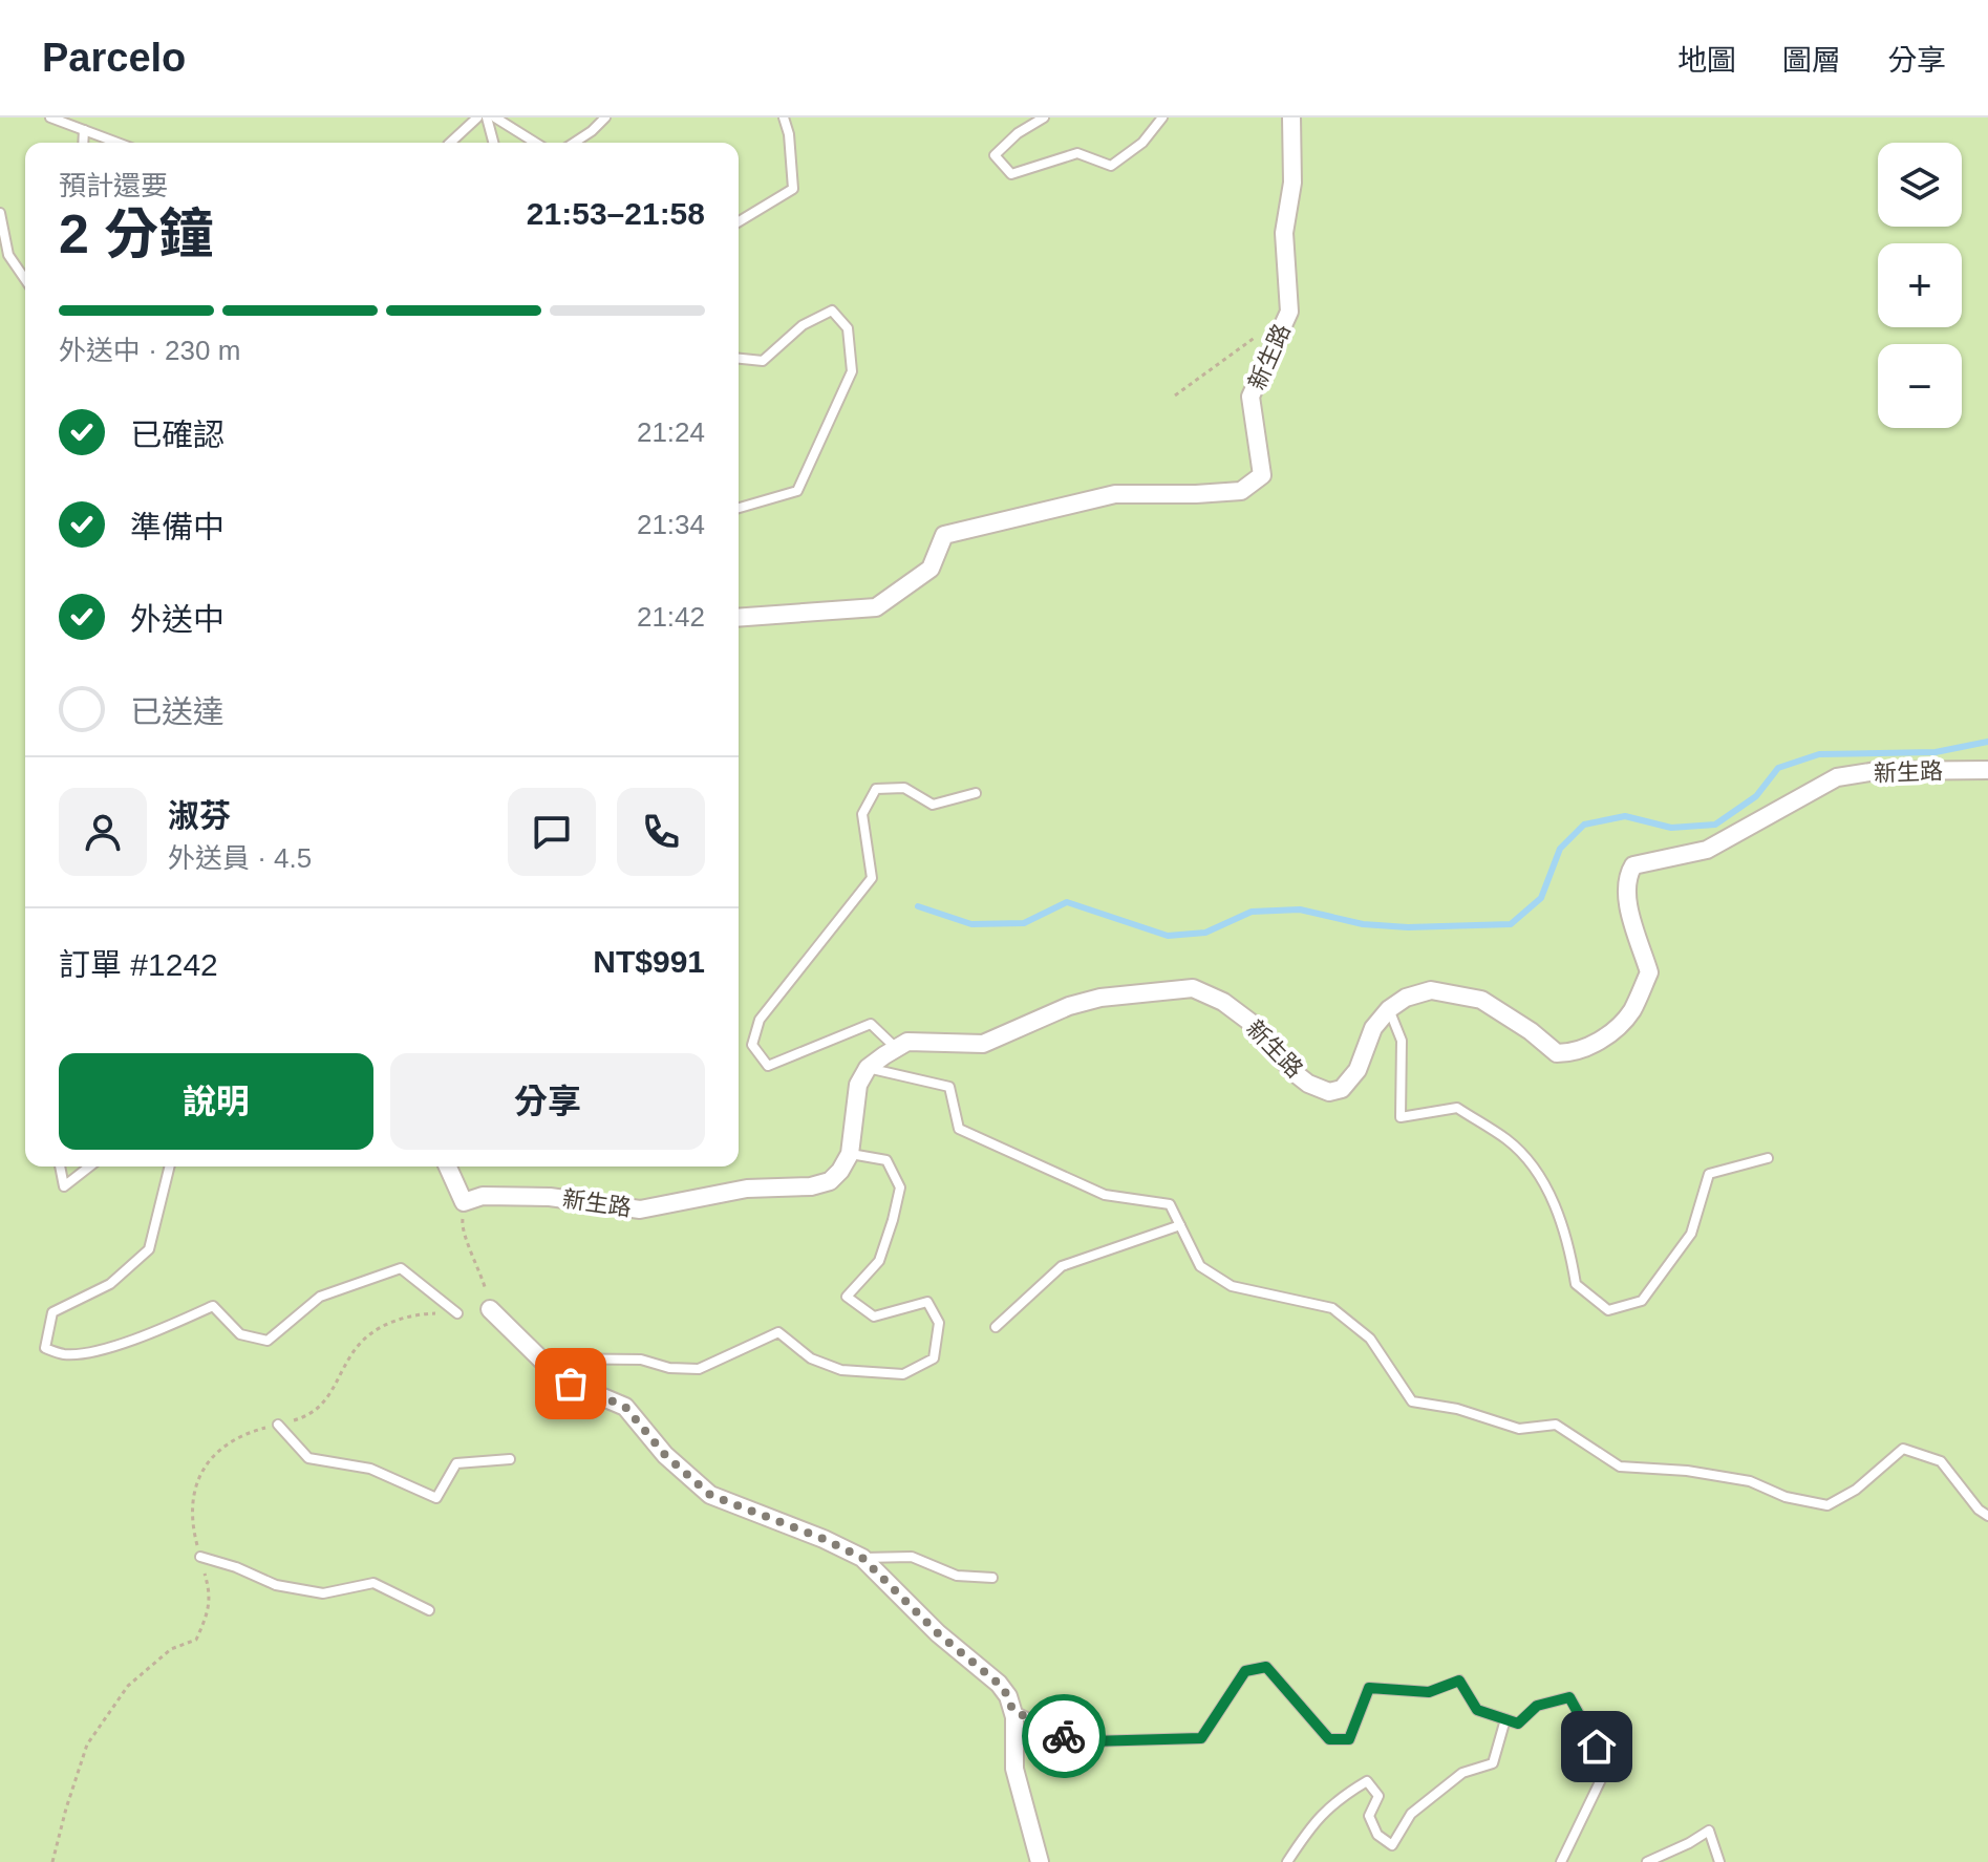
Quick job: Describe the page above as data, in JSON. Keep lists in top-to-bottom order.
{
  "streets": {
    "street": ["新生路"]
  },
  "page": {
    "header": "Parcelo",
    "nav": ["地圖", "圖層", "分享"],
    "map_buttons": ["+", "−"],
    "heading": ["2 分鐘", "預計還要", "21:53–21:58"],
    "panel": [
      "淑芬",
      "外送員 · 4.5",
      "訂單 #1242",
      "NT$991"
    ],
    "bar": "外送中 · 230 m",
    "list": [
      ["已確認", "21:24"],
      ["準備中", "21:34"],
      ["外送中", "21:42"],
      "已送達"
    ],
    "buttons": ["說明", "分享"]
  }
}
